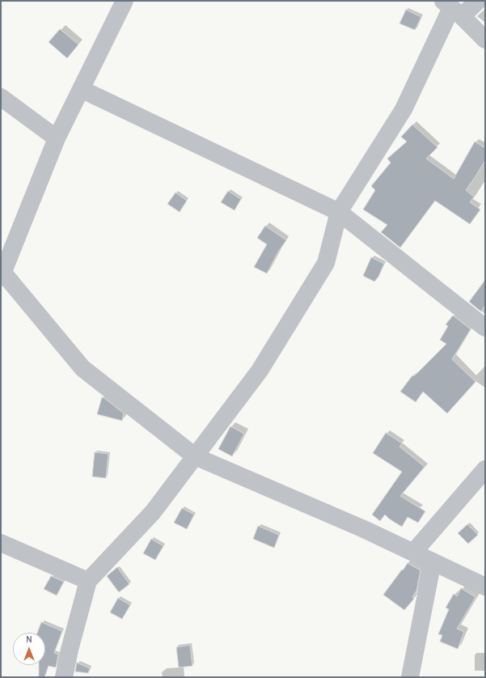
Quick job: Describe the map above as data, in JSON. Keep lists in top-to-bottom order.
{
  "north": "top"
}
